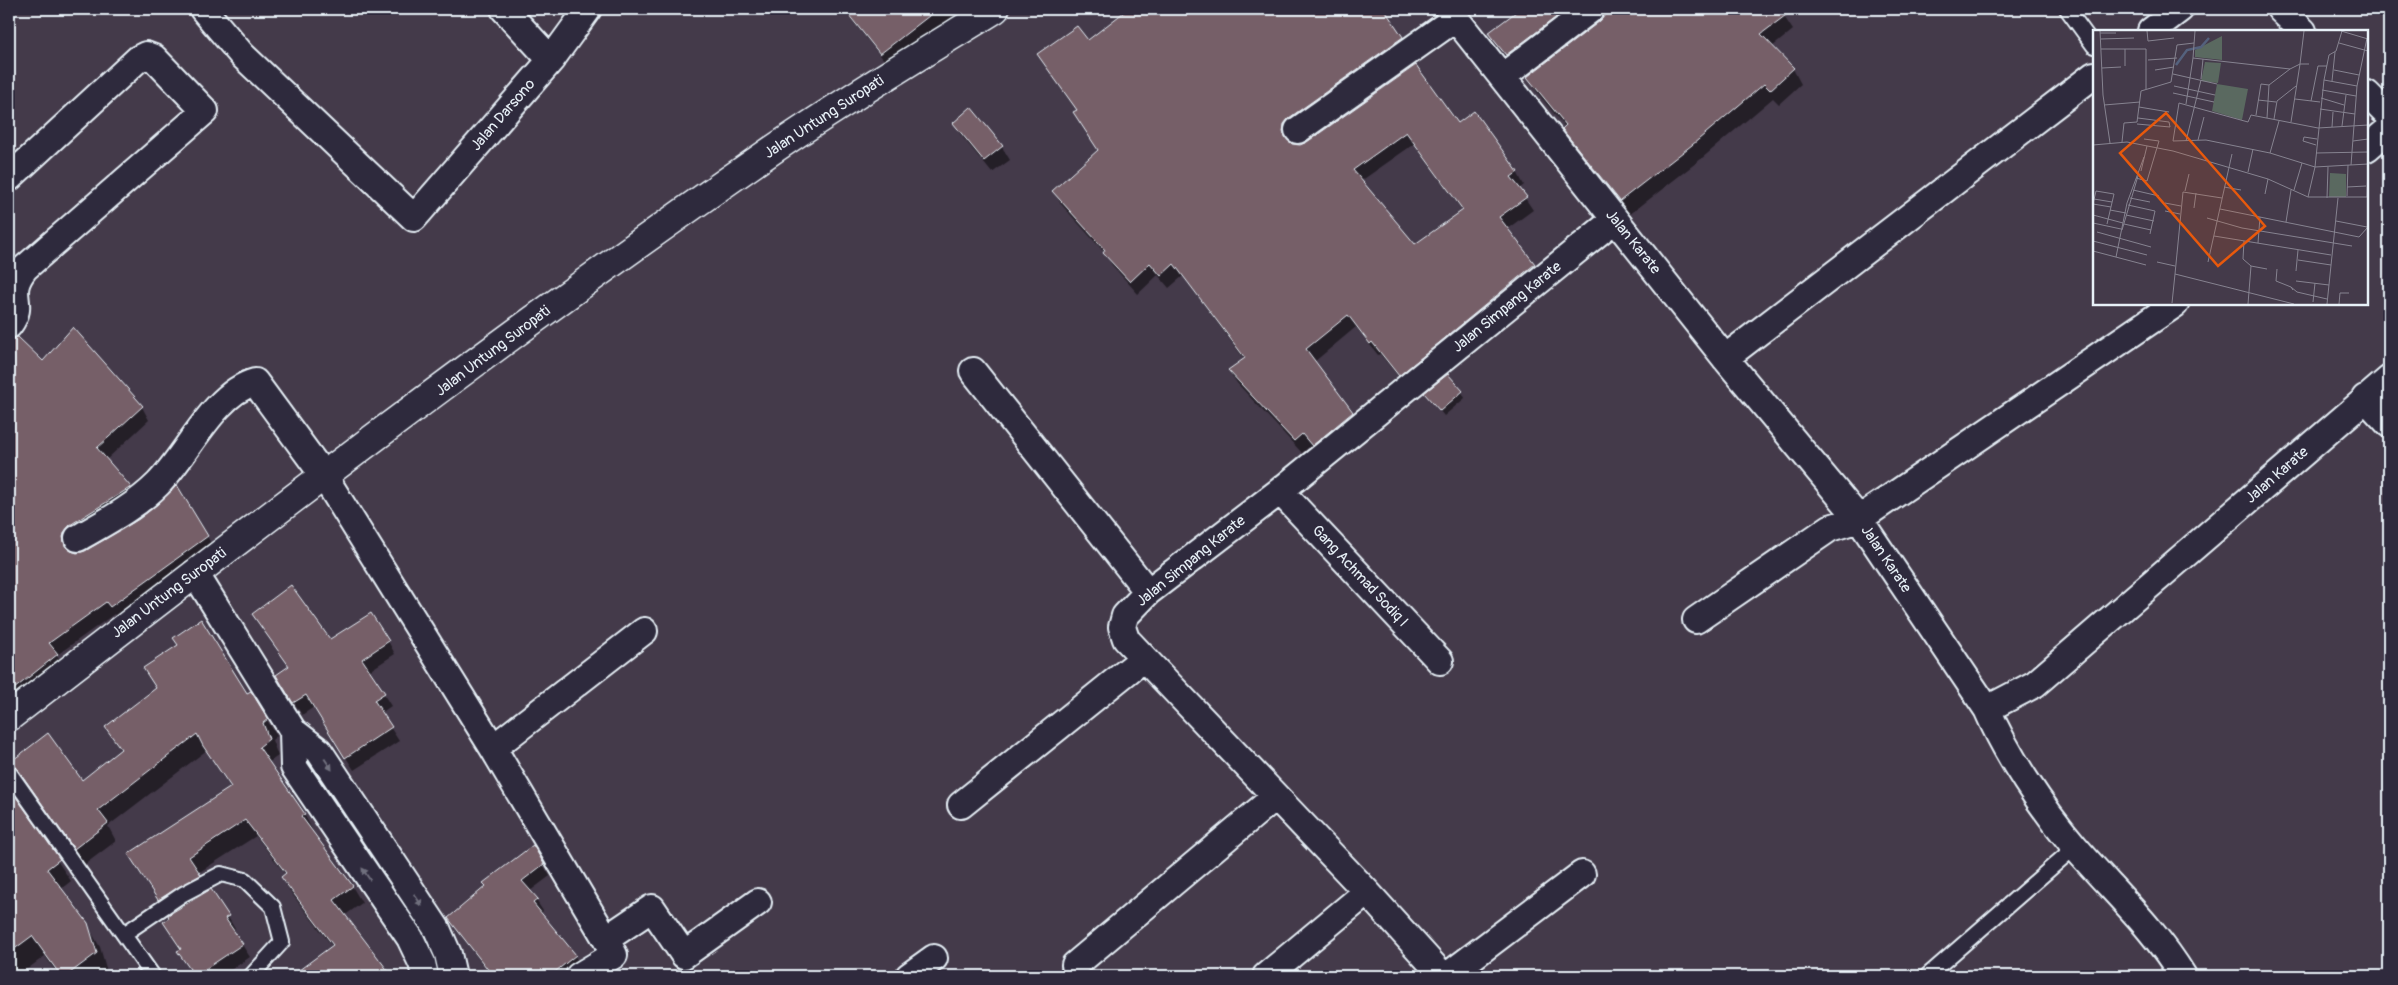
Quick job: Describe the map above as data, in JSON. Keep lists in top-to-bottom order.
{
  "streets": {
    "main road": ["Jalan Untung Suropati"],
    "street": [
      "Jalan Darsono",
      "Jalan Karate",
      "Jalan Simpang Karate",
      "Gang Achmad Sodiq I"
    ]
  },
  "crossings": [
    ["Jalan Karate", "Jalan Simpang Karate"],
    ["Jalan Simpang Karate", "Gang Achmad Sodiq I"]
  ]
}
